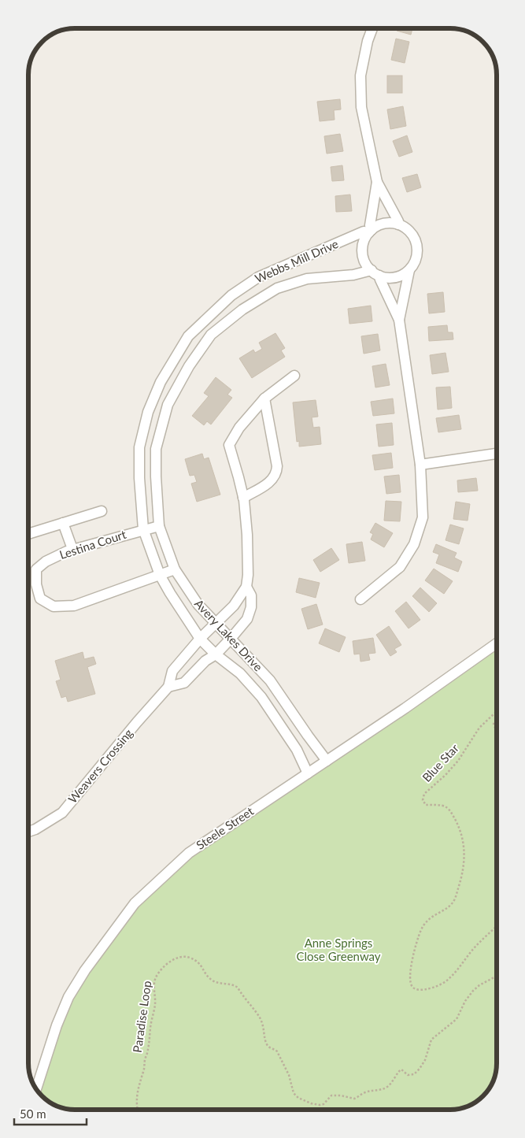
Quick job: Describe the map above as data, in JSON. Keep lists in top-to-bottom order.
{
  "streets": {
    "street": [
      "Webbs Mill Drive",
      "Lestina Court",
      "Avery Lakes Drive",
      "Weavers Crossing",
      "Steele Street"
    ],
    "path": ["Blue Star", "Paradise Loop"]
  },
  "crossings": [
    ["Webbs Mill Drive", "Lestina Court"],
    ["Webbs Mill Drive", "Avery Lakes Drive"],
    ["Lestina Court", "Avery Lakes Drive"],
    ["Avery Lakes Drive", "Weavers Crossing"],
    ["Avery Lakes Drive", "Steele Street"]
  ],
  "parks": ["Anne Springs Close Greenway"],
  "scale_bar": "50 m"
}
